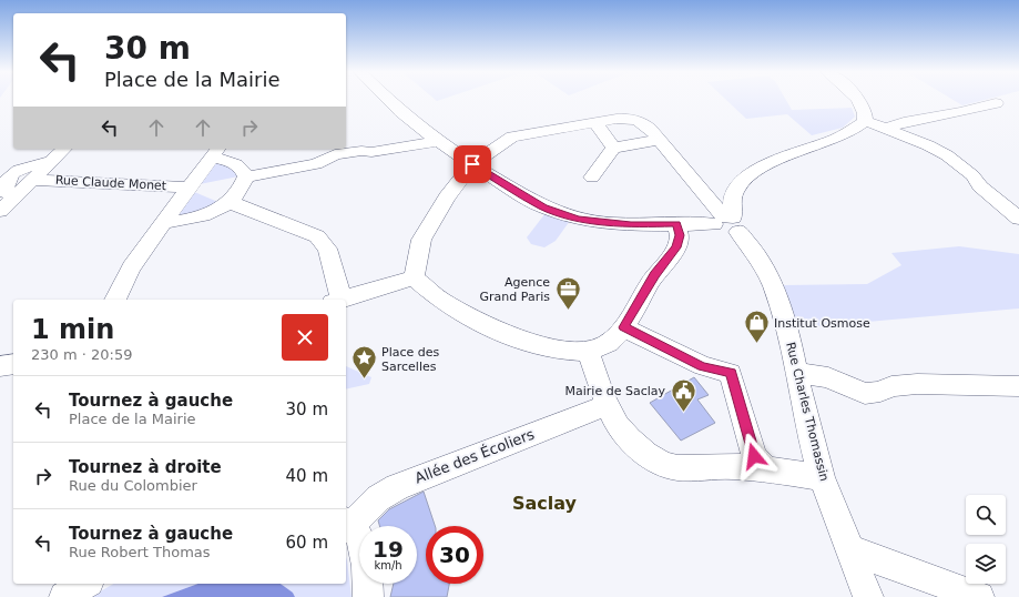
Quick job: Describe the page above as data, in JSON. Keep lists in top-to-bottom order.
{
  "streets": {
    "street": ["Rue Claude Monet", "Rue Charles Thomassin", "Allée des Écoliers"]
  },
  "districts": ["Saclay"],
  "places": {
    "office": ["Agence Grand Paris"],
    "shop": ["Institut Osmose"],
    "place": ["Place des Sarcelles"],
    "public building": ["Mairie de Saclay"]
  },
  "page": {
    "turn": ["30 m", "Place de la Mairie"],
    "heading": ["1 min", "230 m · 20:59"],
    "list": [
      {
        "name": "Tournez à gauche",
        "note": "Place de la Mairie",
        "value": "30 m"
      },
      {
        "name": "Tournez à droite",
        "note": "Rue du Colombier",
        "value": "40 m"
      },
      {
        "name": "Tournez à gauche",
        "note": "Rue Robert Thomas",
        "value": "60 m"
      }
    ],
    "speed": "19 km/h",
    "limit": "30"
  }
}
